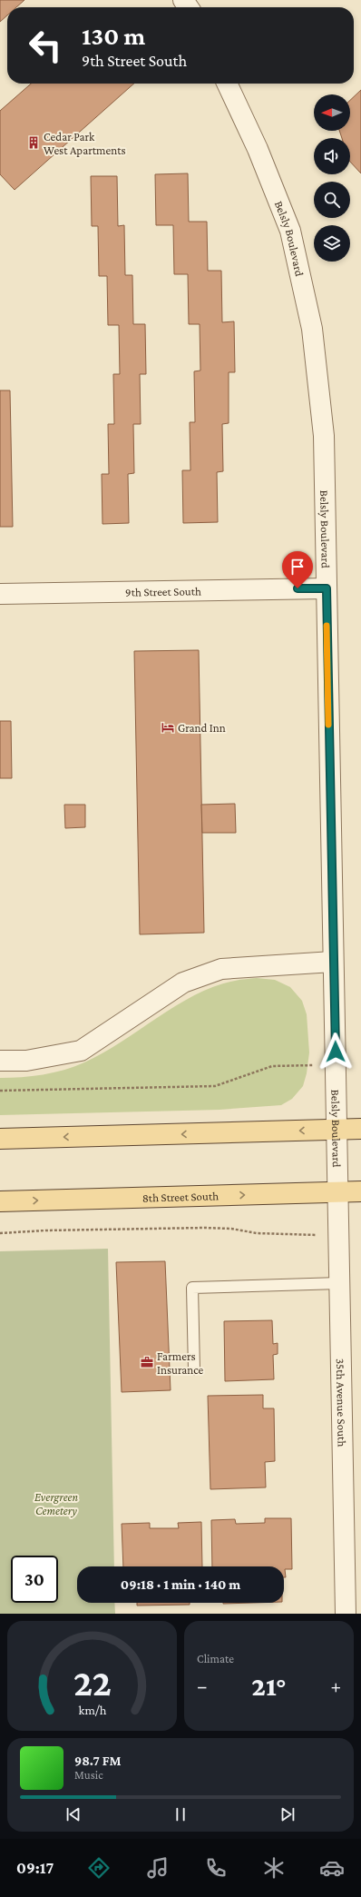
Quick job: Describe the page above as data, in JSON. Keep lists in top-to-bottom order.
{
  "streets": {
    "main road": ["8th Street South"],
    "street": ["Belsly Boulevard", "9th Street South", "35th Avenue South"]
  },
  "crossings": [
    ["Belsly Boulevard", "9th Street South"],
    ["Belsly Boulevard", "8th Street South"],
    ["Belsly Boulevard", "35th Avenue South"],
    ["8th Street South", "35th Avenue South"]
  ],
  "parks": ["Evergreen Cemetery"],
  "places": {
    "building": ["Cedar Park West Apartments"],
    "hotel": ["Grand Inn"],
    "office": ["Farmers Insurance"]
  },
  "north": "left",
  "page": {
    "turn": ["130 m", "9th Street South"],
    "limit": "30",
    "trip": "09:18 · 1 min · 140 m",
    "tile": "Climate",
    "heat": ["−", "21°", "+"],
    "song": ["98.7 FM", "Music"],
    "tabs": "09:17",
    "gauge": ["22", "km/h"]
  }
}
